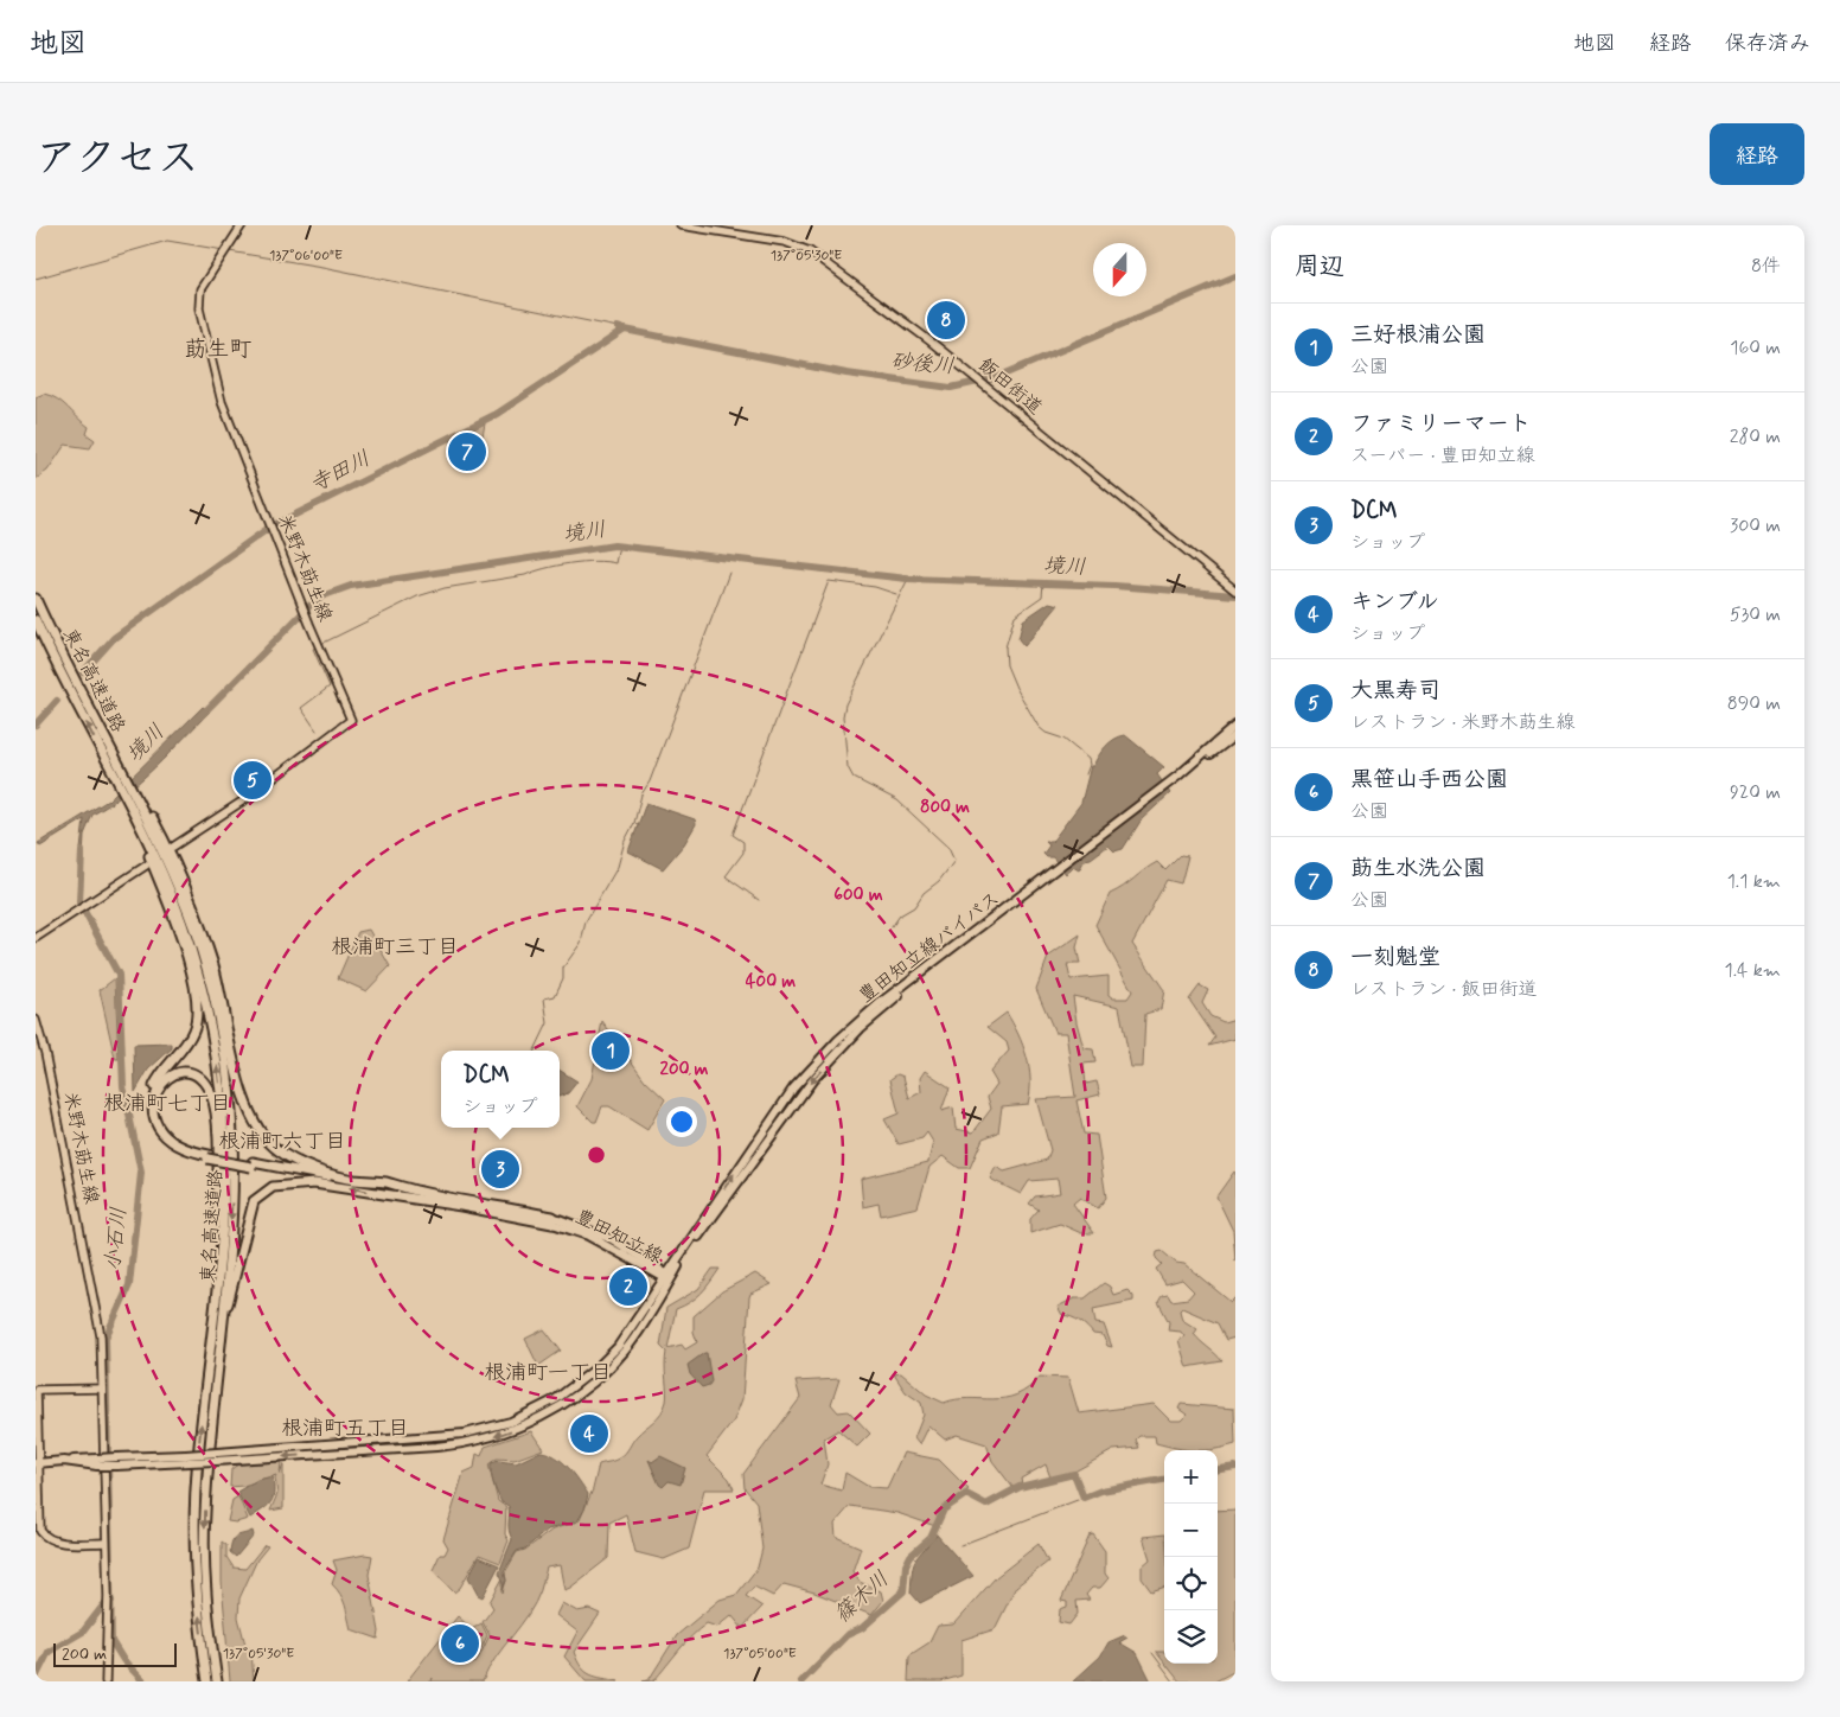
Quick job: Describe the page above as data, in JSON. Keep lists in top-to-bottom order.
{
  "streets": {
    "highway": ["東名高速道路"],
    "main road": [
      "飯田街道",
      "米野木莇生線",
      "豊田知立線バイパス",
      "豊田知立線"
    ]
  },
  "crossings": [
    ["豊田知立線バイパス", "豊田知立線"]
  ],
  "districts": [
    "莇生町",
    "根浦町三丁目",
    "根浦町七丁目",
    "根浦町六丁目",
    "根浦町一丁目",
    "根浦町五丁目"
  ],
  "water": [
    "砂後川",
    "寺田川",
    "境川",
    "小石川",
    "篠木川"
  ],
  "scale_bar": "200 m",
  "north": "bottom",
  "page": {
    "header": "地図",
    "nav": ["地図", "経路", "保存済み"],
    "title": "アクセス",
    "buttons": "経路",
    "heading": ["周辺", "8件"],
    "pins": [
      "8",
      "7",
      "5",
      "1",
      "3",
      "2",
      "4",
      "6"
    ],
    "list": [
      {
        "mark": "1",
        "name": "三好根浦公園",
        "note": "公園",
        "value": "160 m"
      },
      {
        "mark": "2",
        "name": "ファミリーマート",
        "note": "スーパー · 豊田知立線",
        "value": "280 m"
      },
      {
        "mark": "3",
        "name": "DCM",
        "note": "ショップ",
        "value": "300 m"
      },
      {
        "mark": "4",
        "name": "キンブル",
        "note": "ショップ",
        "value": "530 m"
      },
      {
        "mark": "5",
        "name": "大黒寿司",
        "note": "レストラン · 米野木莇生線",
        "value": "890 m"
      },
      {
        "mark": "6",
        "name": "黒笹山手西公園",
        "note": "公園",
        "value": "920 m"
      },
      {
        "mark": "7",
        "name": "莇生水洗公園",
        "note": "公園",
        "value": "1.1 km"
      },
      {
        "mark": "8",
        "name": "一刻魁堂",
        "note": "レストラン · 飯田街道",
        "value": "1.4 km"
      }
    ],
    "popup": ["DCM", "ショップ"],
    "map_buttons": ["+", "−"],
    "scale": "200 m"
  },
  "coordinates": ["137°06'00\"E", "137°05'30\"E", "137°05'00\"E"],
  "rings": [
    "800 m",
    "600 m",
    "400 m",
    "200 m"
  ]
}
